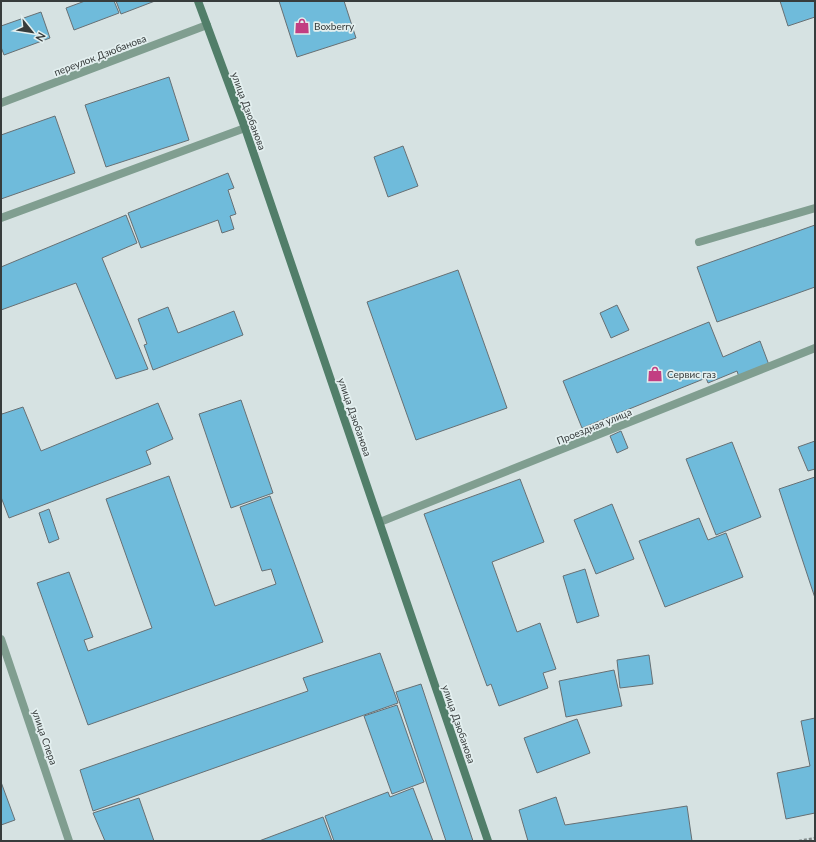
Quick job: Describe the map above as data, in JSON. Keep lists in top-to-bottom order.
{
  "streets": {
    "street": [
      "переулок Дзюбанова",
      "улица Дзюбанова",
      "Проездная улица",
      "улица Спера"
    ]
  },
  "crossings": [
    ["переулок Дзюбанова", "улица Дзюбанова"],
    ["улица Дзюбанова", "Проездная улица"]
  ],
  "places": {
    "shop": ["Boxberry", "Сервис газ"]
  },
  "north": "bottom right"
}
